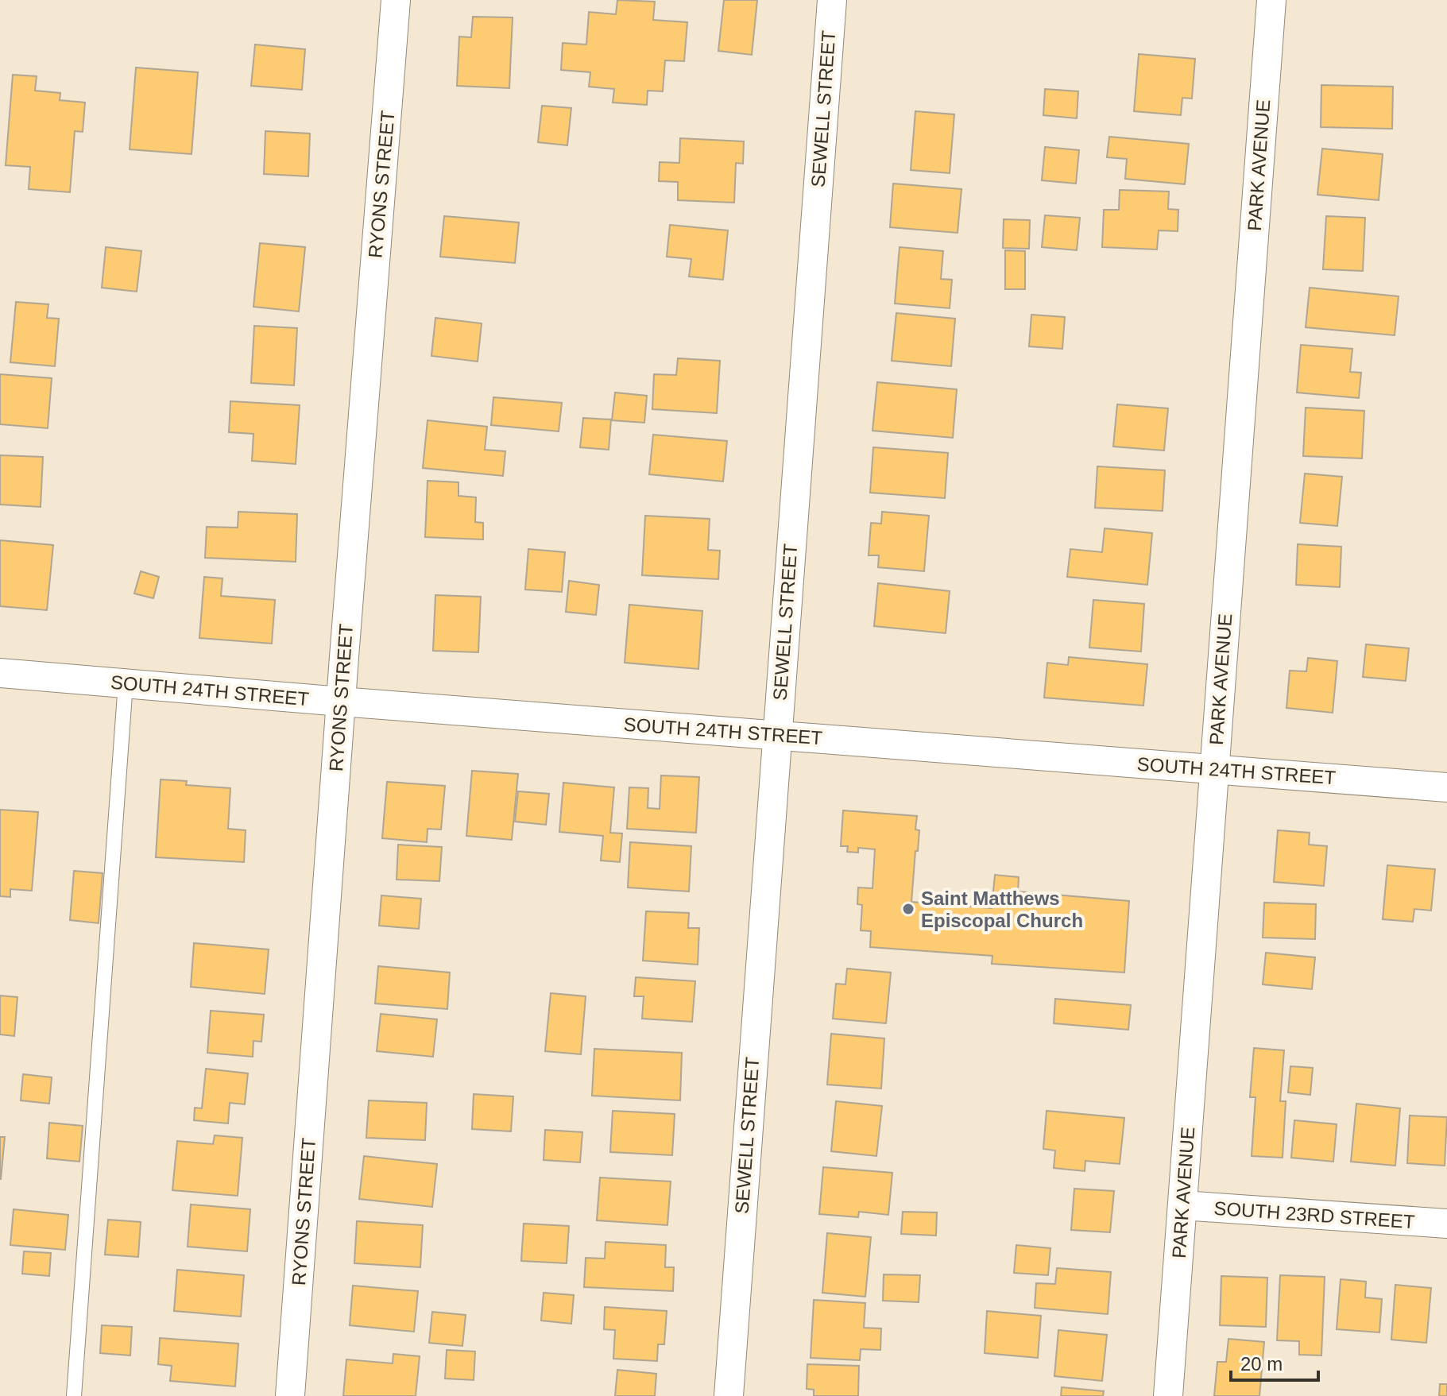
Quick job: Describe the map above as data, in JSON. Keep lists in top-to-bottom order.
{
  "streets": {
    "street": [
      "SEWELL STREET",
      "PARK AVENUE",
      "RYONS STREET",
      "SOUTH 24TH STREET",
      "SOUTH 23RD STREET"
    ]
  },
  "crossings": [
    ["SEWELL STREET", "SOUTH 24TH STREET"],
    ["PARK AVENUE", "SOUTH 24TH STREET"],
    ["PARK AVENUE", "SOUTH 23RD STREET"],
    ["RYONS STREET", "SOUTH 24TH STREET"]
  ],
  "places": ["Saint Matthews Episcopal Church"],
  "scale_bar": "20 m"
}
